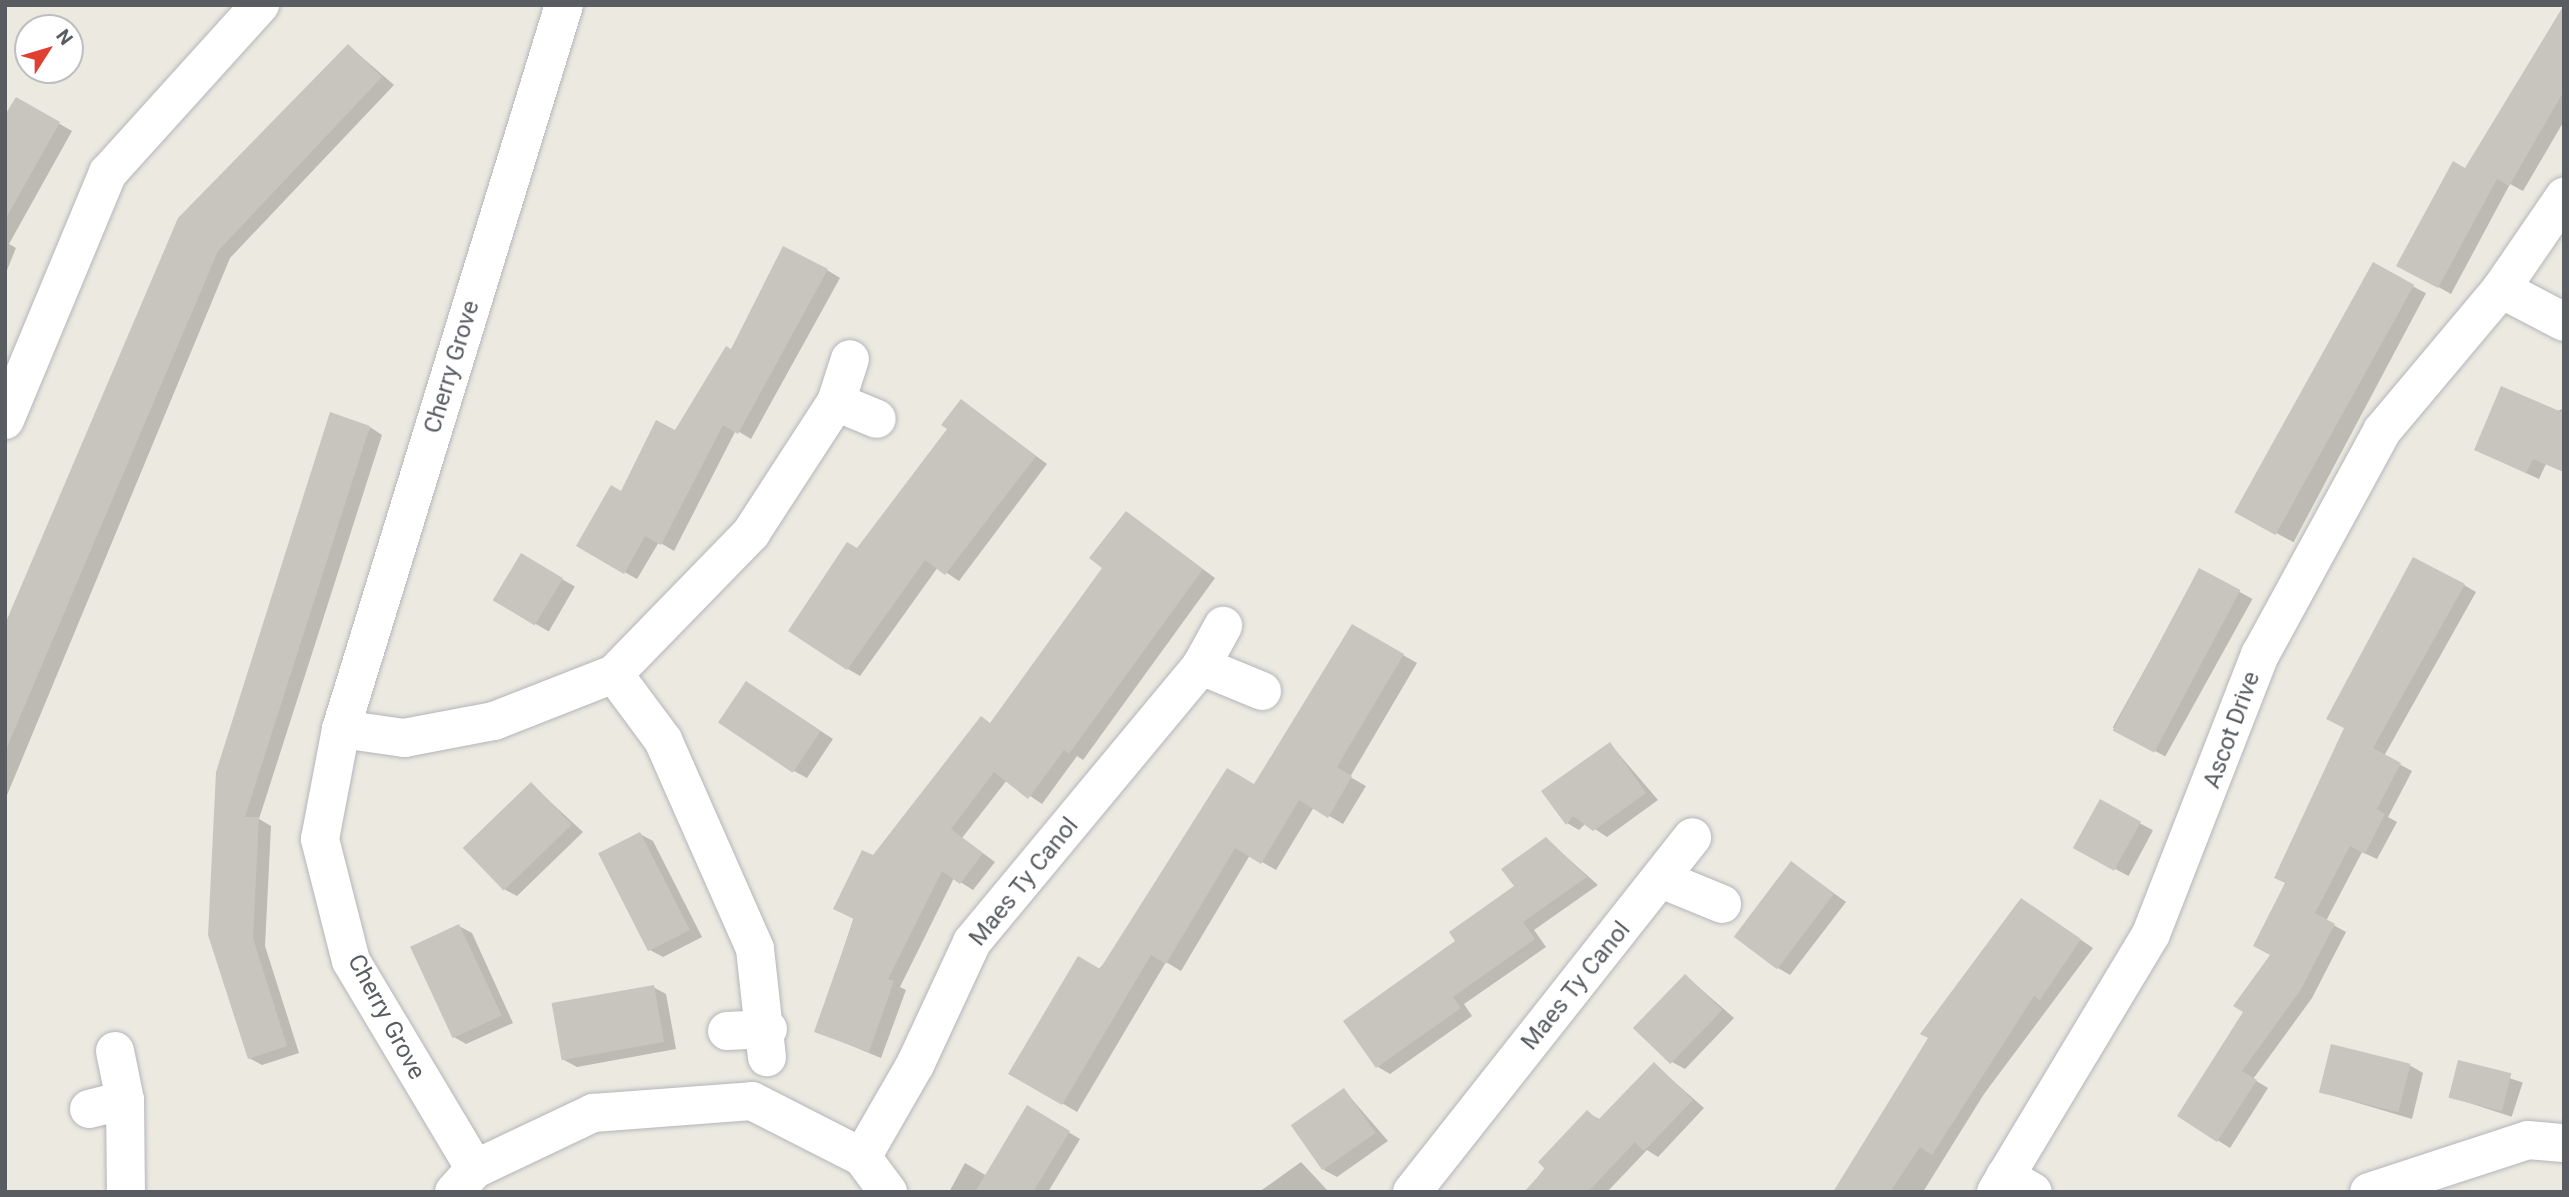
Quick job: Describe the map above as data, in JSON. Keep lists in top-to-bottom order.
{
  "streets": {
    "street": ["Cherry Grove", "Ascot Drive", "Maes Ty Canol"]
  },
  "north": "top right"
}
